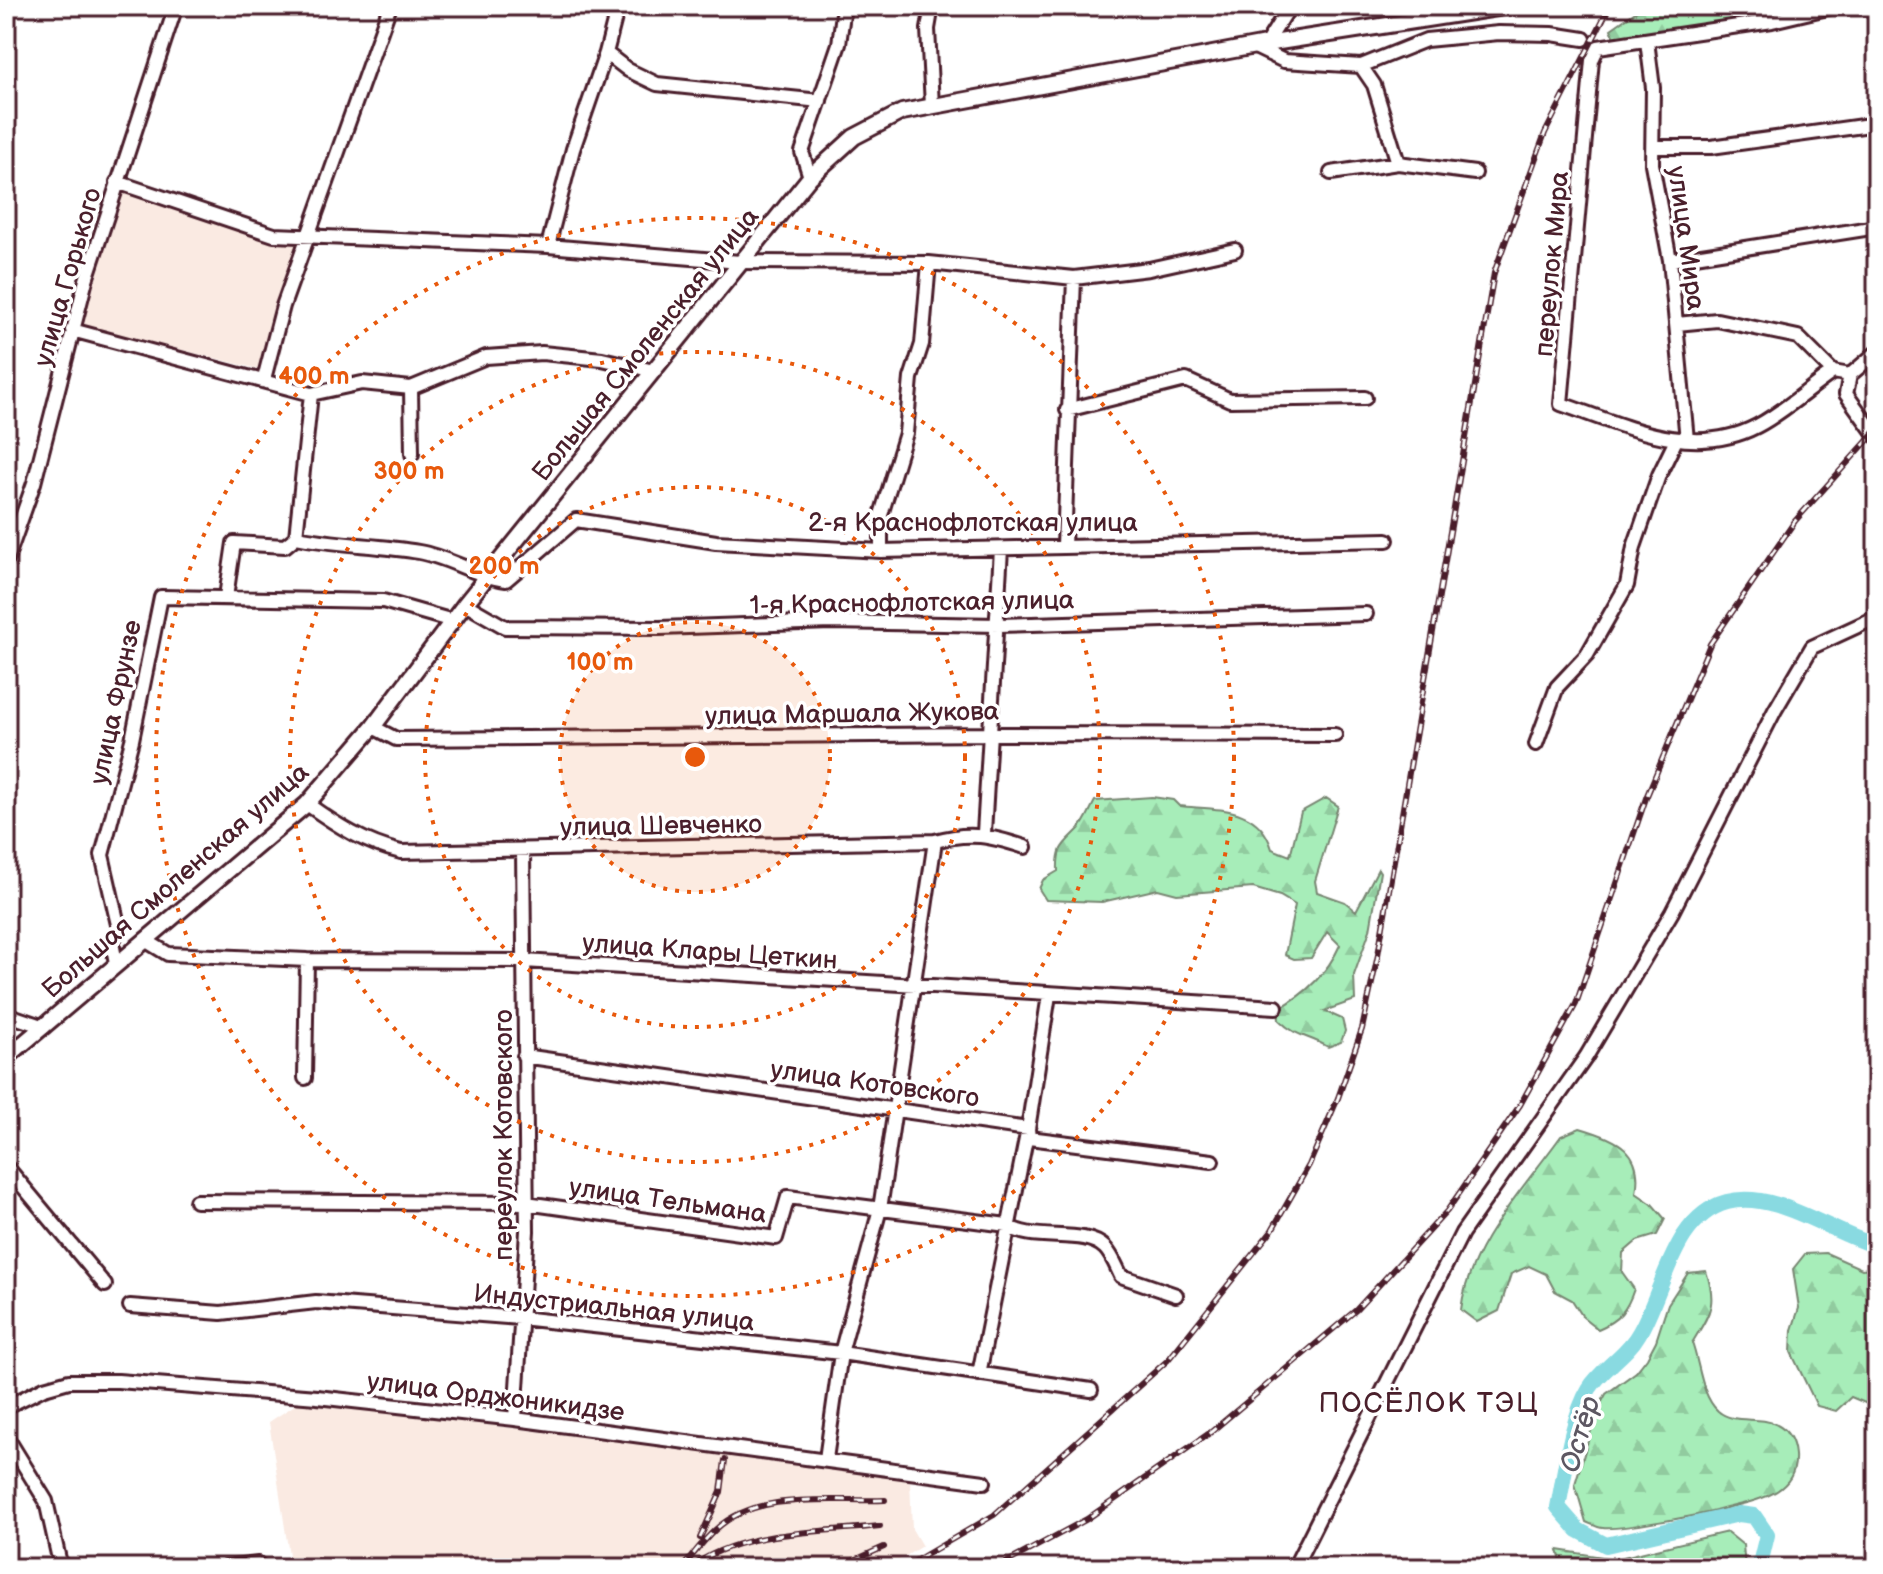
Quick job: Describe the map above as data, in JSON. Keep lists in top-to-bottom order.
{
  "streets": {
    "main road": ["Большая Смоленская улица"],
    "street": [
      "улица Мира",
      "переулок Мира",
      "улица Горького",
      "2-я Краснофлотская улица",
      "1-я Краснофлотская улица",
      "улица Фрунзе",
      "улица Маршала Жукова",
      "улица Шевченко",
      "улица Клары Цеткин",
      "улица Котовского",
      "переулок Котовского",
      "улица Тельмана",
      "Индустриальная улица",
      "улица Орджоникидзе"
    ]
  },
  "crossings": [
    ["улица Мира", "переулок Мира"],
    ["Большая Смоленская улица", "2-я Краснофлотская улица"],
    ["Большая Смоленская улица", "1-я Краснофлотская улица"],
    ["Большая Смоленская улица", "улица Фрунзе"],
    ["Большая Смоленская улица", "улица Маршала Жукова"],
    ["Большая Смоленская улица", "улица Шевченко"],
    ["Большая Смоленская улица", "улица Клары Цеткин"],
    ["улица Шевченко", "переулок Котовского"],
    ["улица Клары Цеткин", "переулок Котовского"],
    ["улица Котовского", "переулок Котовского"],
    ["переулок Котовского", "улица Тельмана"],
    ["переулок Котовского", "Индустриальная улица"],
    ["переулок Котовского", "улица Орджоникидзе"]
  ],
  "districts": ["ПОСЁЛОК ТЭЦ"],
  "water": ["Остёр"],
  "rings": [
    "400 m",
    "300 m",
    "200 m",
    "100 m"
  ]
}
